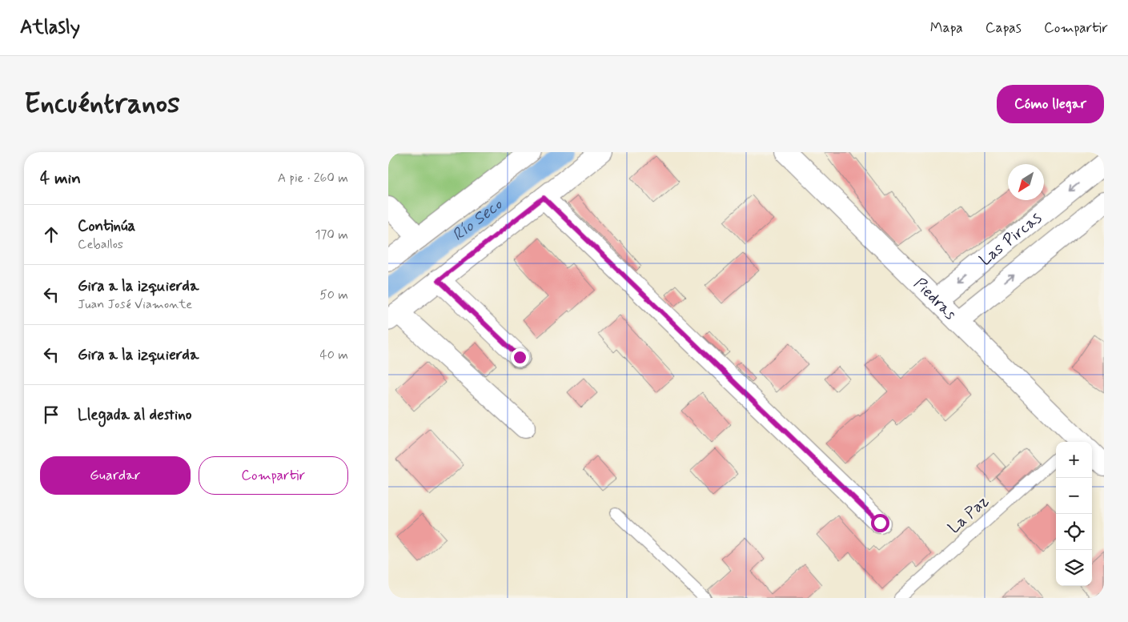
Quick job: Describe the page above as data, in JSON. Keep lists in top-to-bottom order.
{
  "streets": {
    "street": ["Las Pircas", "Piedras"],
    "lane": ["La Paz"]
  },
  "crossings": [
    ["Las Pircas", "Piedras"]
  ],
  "water": ["Río Seco"],
  "north": "bottom left",
  "page": {
    "header": "Atlasly",
    "nav": ["Mapa", "Capas", "Compartir"],
    "buttons": [
      "Cómo llegar",
      ["Guardar", "Compartir"]
    ],
    "title": "Encuéntranos",
    "heading": ["4 min", "A pie · 260 m"],
    "list": [
      ["Continúa", "Ceballos", "170 m"],
      ["Gira a la izquierda", "Juan José Viamonte", "50 m"],
      ["Gira a la izquierda", "40 m"],
      "Llegada al destino"
    ],
    "map_buttons": ["+", "−"]
  }
}
